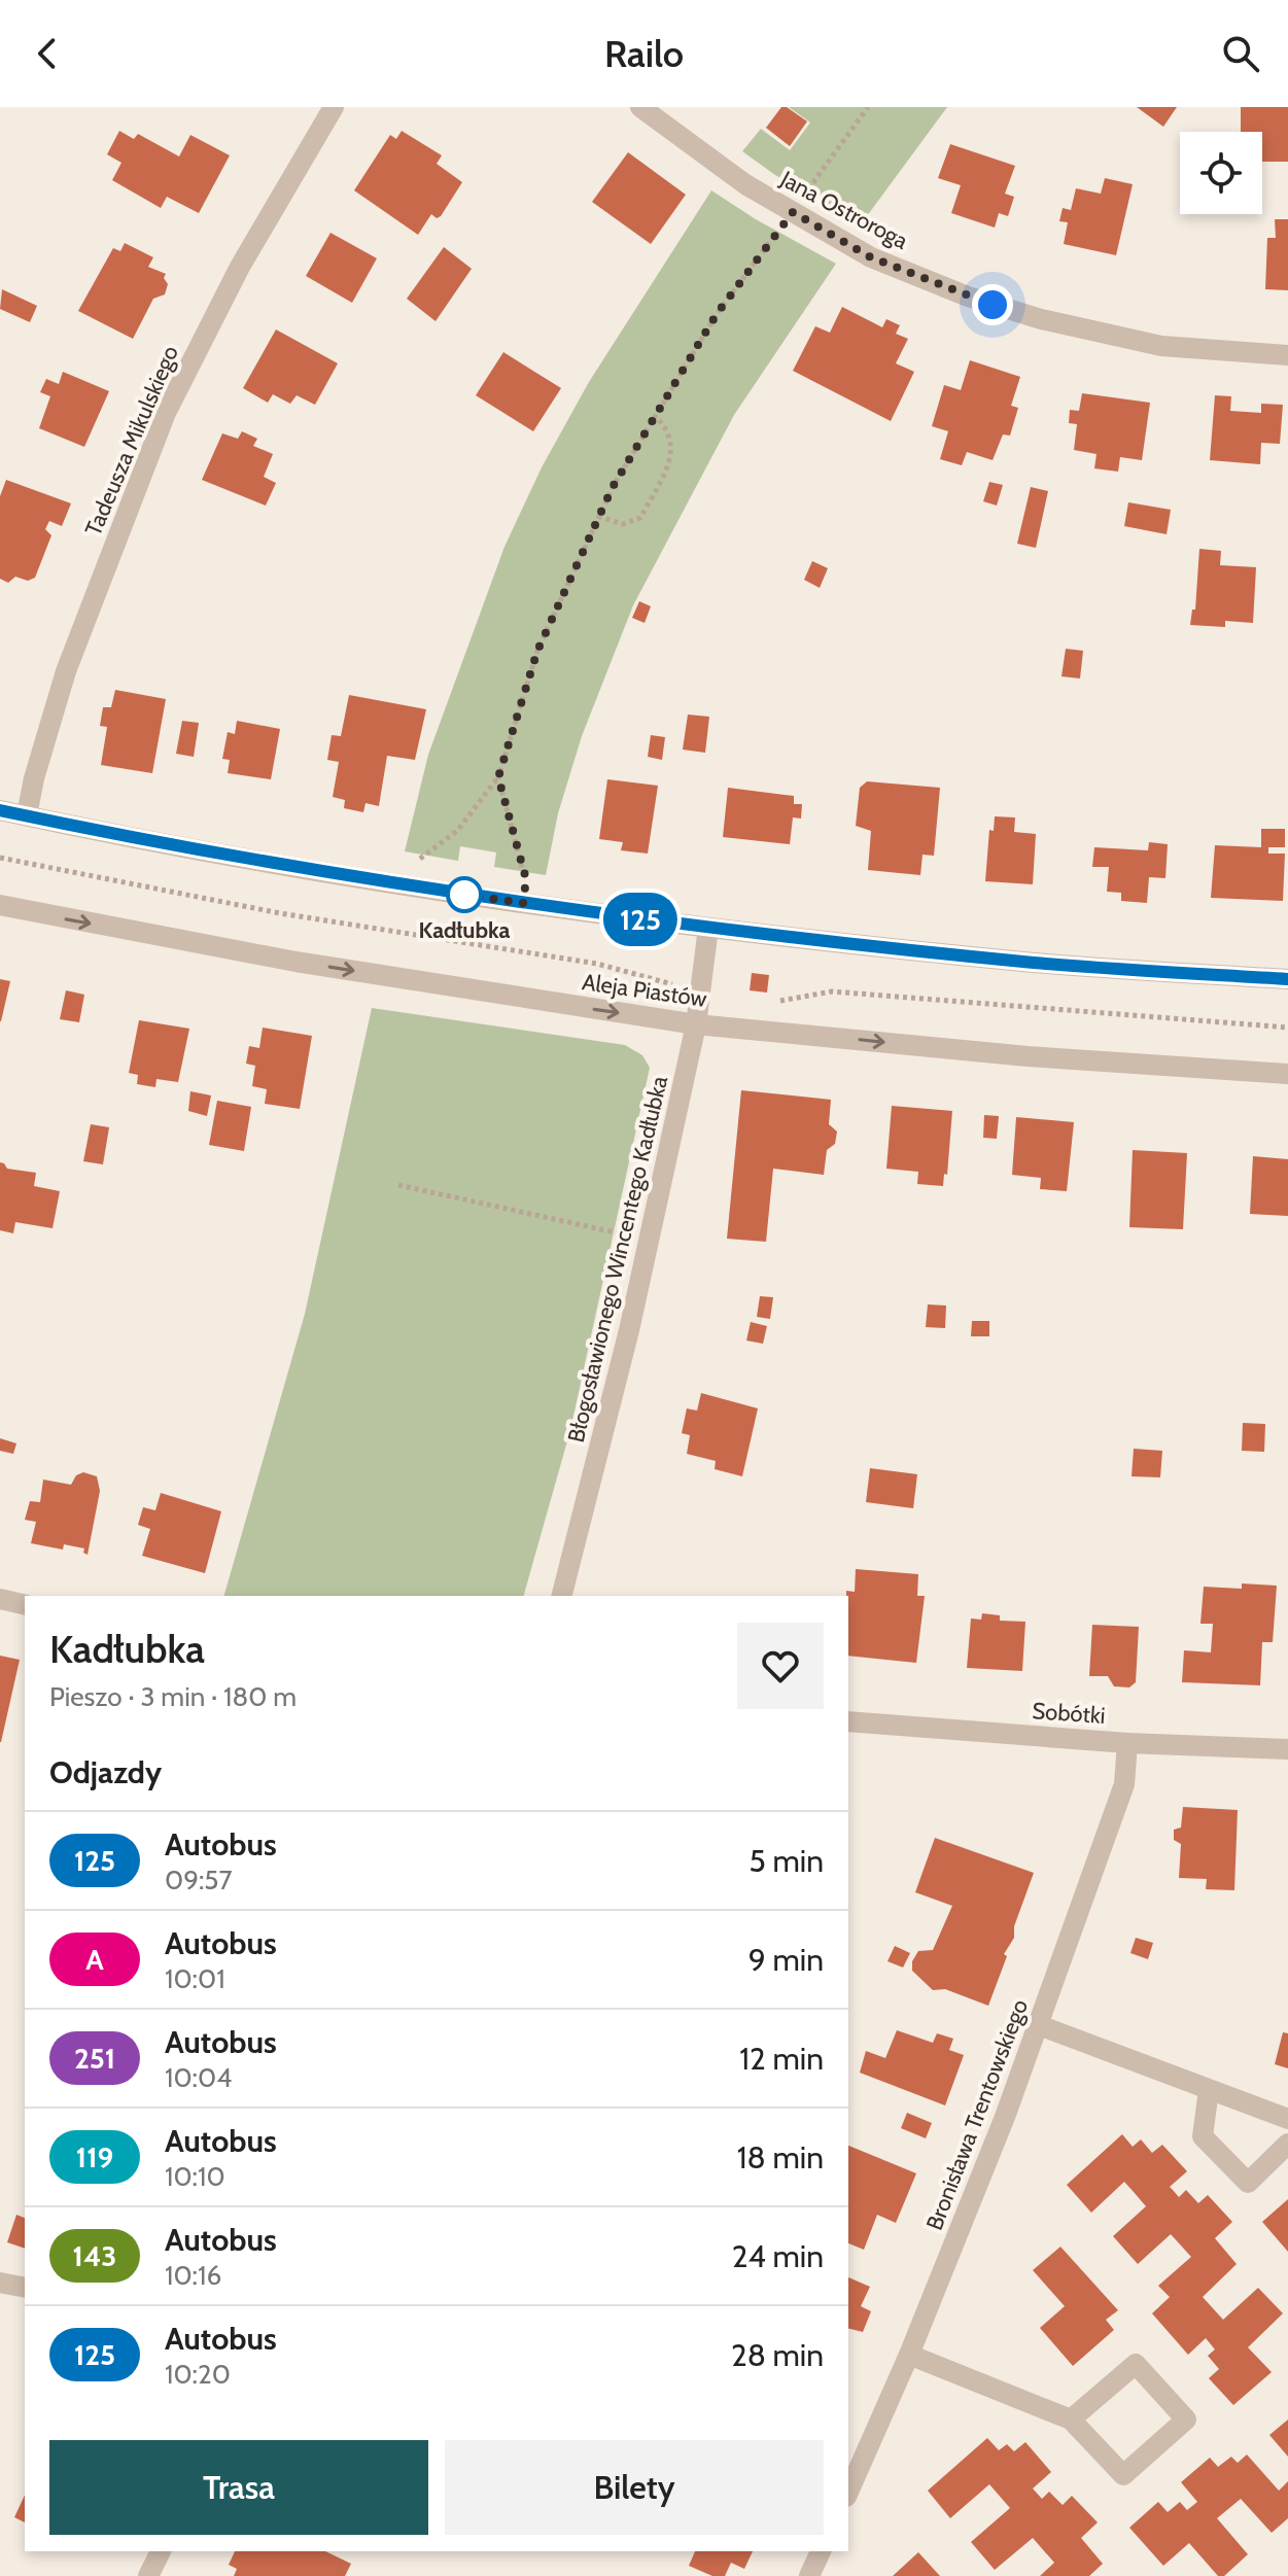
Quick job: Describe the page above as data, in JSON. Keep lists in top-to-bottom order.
{
  "streets": {
    "street": [
      "Jana Ostroroga",
      "Tadeusza Mikulskiego",
      "Aleja Piastów",
      "Błogosławionego Wincentego Kadłubka",
      "Sobótki",
      "Bronisława Trentowskiego"
    ]
  },
  "crossings": [
    ["Aleja Piastów", "Błogosławionego Wincentego Kadłubka"],
    ["Sobótki", "Bronisława Trentowskiego"]
  ],
  "places": ["Kadłubka"],
  "lines": ["bus line 125"],
  "page": {
    "header": "Railo",
    "on_map": "125",
    "heading": [
      ["Kadłubka", "Pieszo · 3 min · 180 m"],
      "Odjazdy"
    ],
    "list": [
      {
        "mark": "125",
        "name": "Autobus",
        "note": "09:57",
        "value": "5 min"
      },
      {
        "mark": "A",
        "name": "Autobus",
        "note": "10:01",
        "value": "9 min"
      },
      {
        "mark": "251",
        "name": "Autobus",
        "note": "10:04",
        "value": "12 min"
      },
      {
        "mark": "119",
        "name": "Autobus",
        "note": "10:10",
        "value": "18 min"
      },
      {
        "mark": "143",
        "name": "Autobus",
        "note": "10:16",
        "value": "24 min"
      },
      {
        "mark": "125",
        "name": "Autobus",
        "note": "10:20",
        "value": "28 min"
      }
    ],
    "buttons": ["Trasa", "Bilety"]
  }
}
